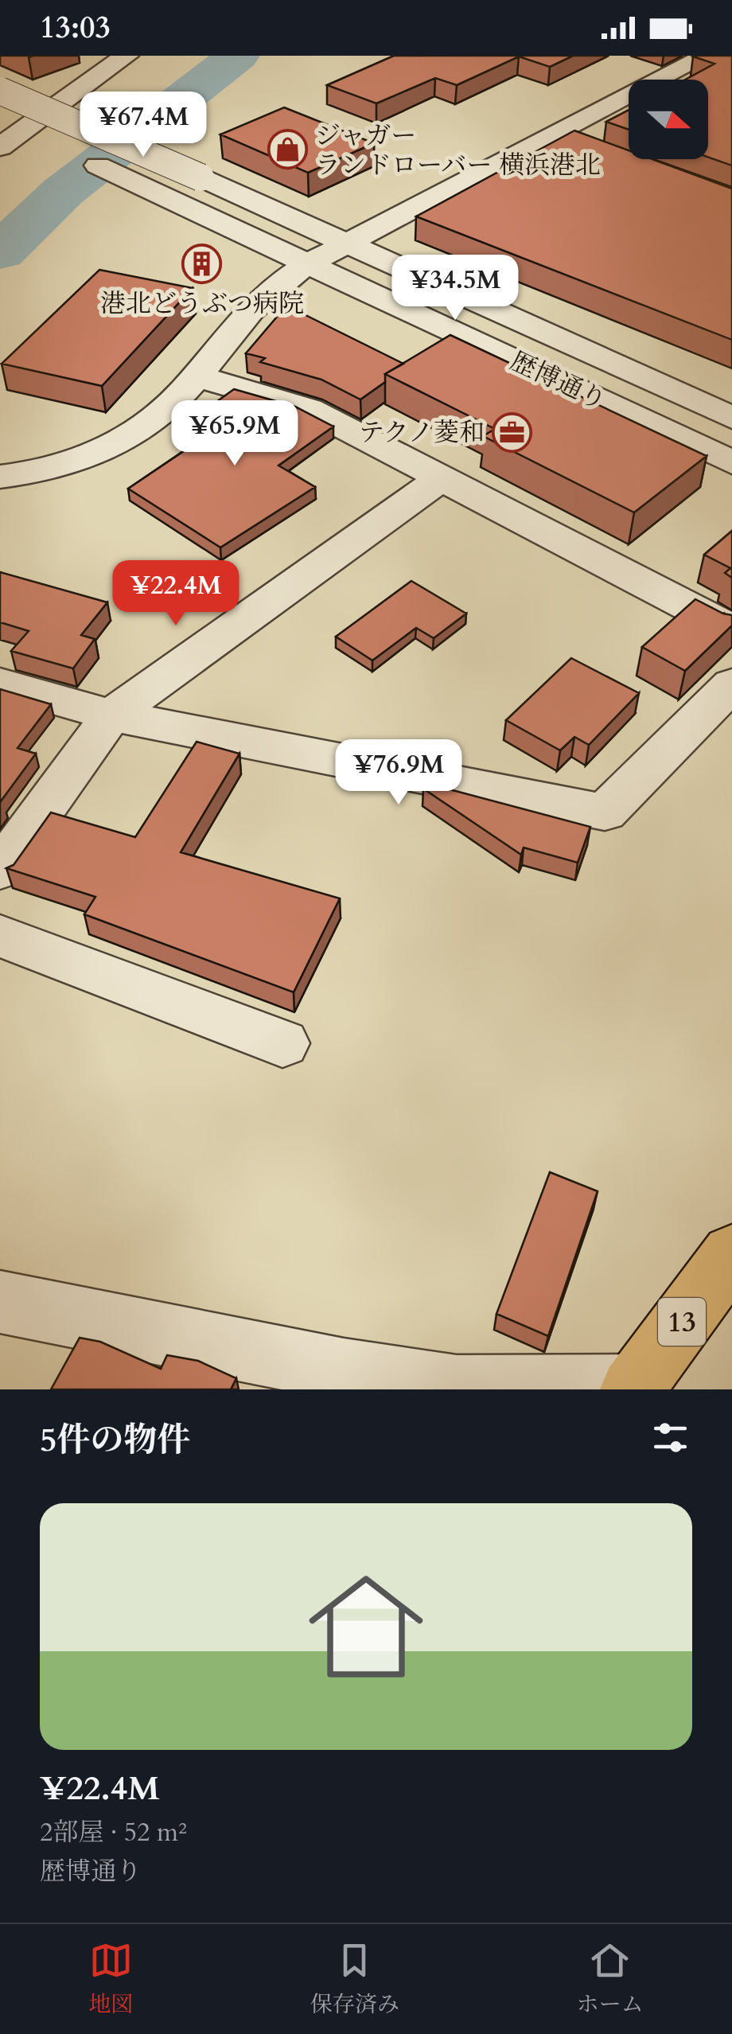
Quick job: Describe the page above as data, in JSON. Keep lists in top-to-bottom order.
{
  "streets": {
    "main road": ["13"],
    "street": ["歴博通り"]
  },
  "places": {
    "shop": ["ジャガー ランドローバー 横浜港北"],
    "building": ["港北どうぶつ病院"],
    "office": ["テクノ菱和"]
  },
  "north": "right",
  "page": {
    "status": "13:03",
    "price": [
      "¥67.4M",
      "¥34.5M",
      "¥65.9M",
      "¥22.4M",
      "¥76.9M"
    ],
    "heading": "5件の物件",
    "list": [
      {
        "name": "¥22.4M",
        "note": "2部屋 · 52 m² · 歴博通り"
      }
    ],
    "tabs": ["地図", "保存済み", "ホーム"]
  }
}
